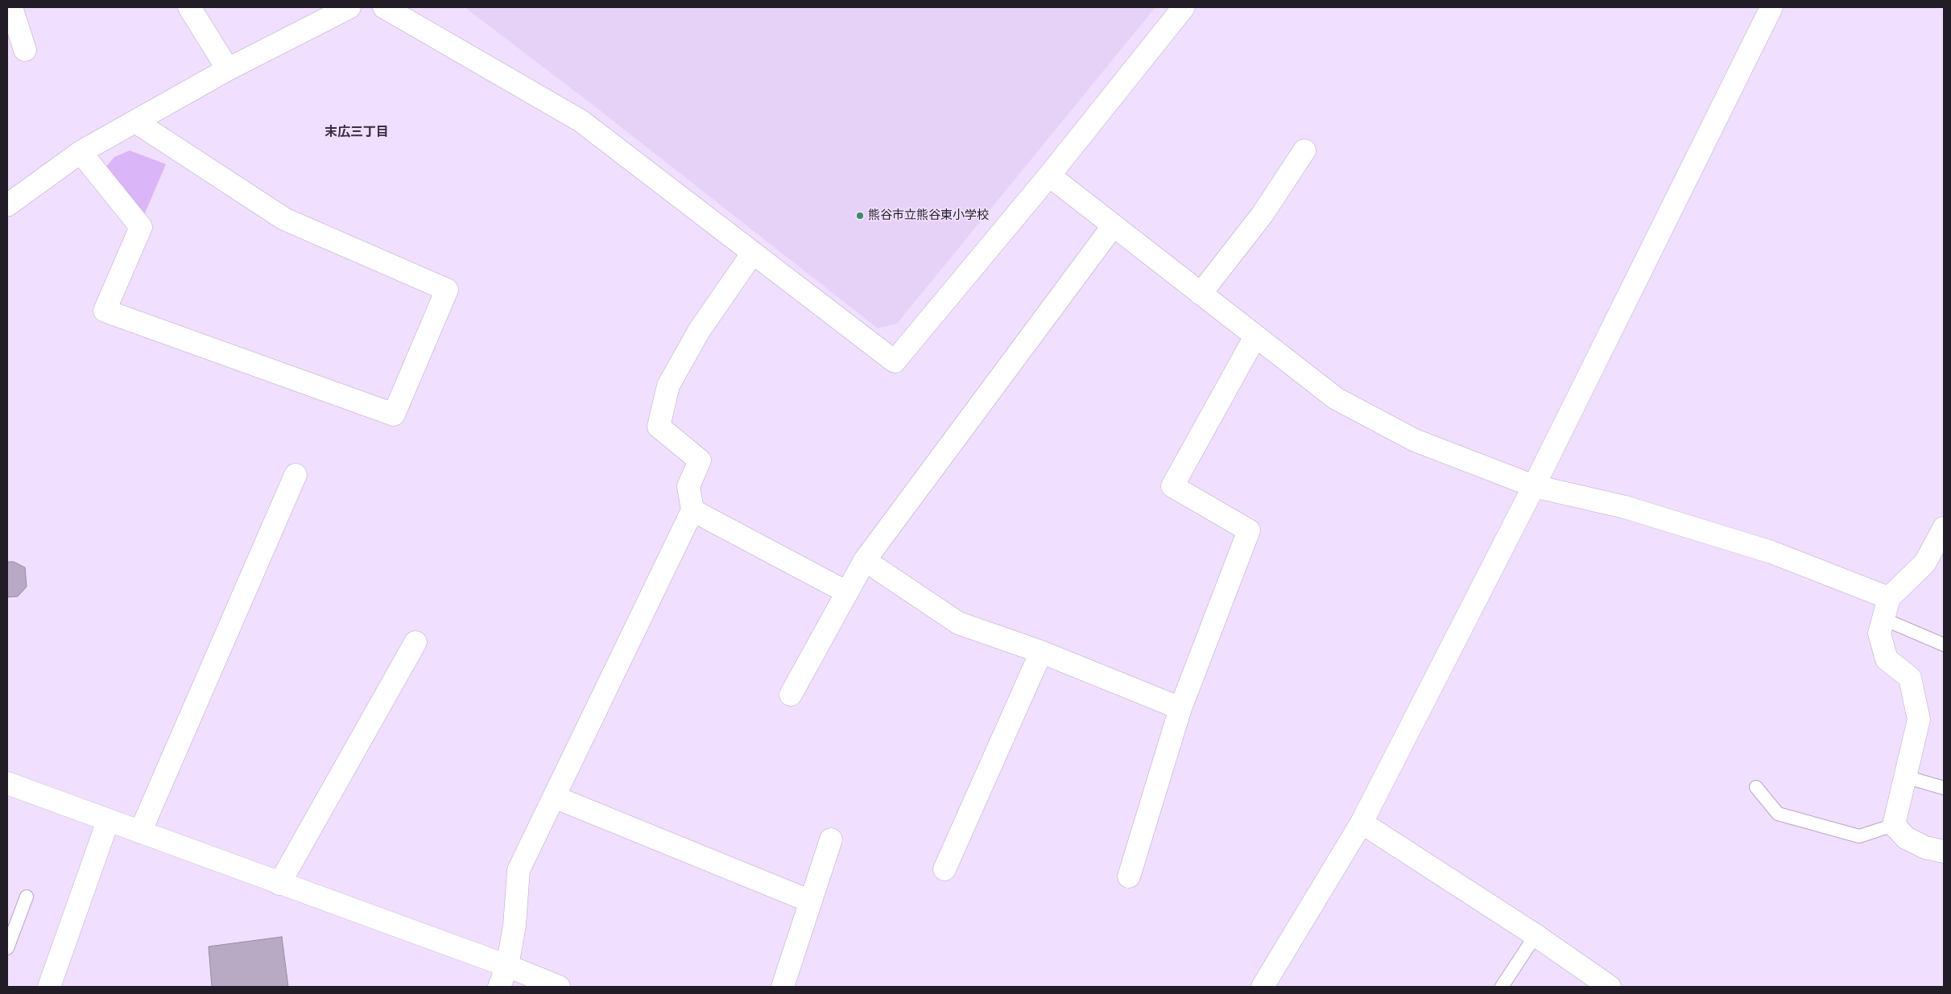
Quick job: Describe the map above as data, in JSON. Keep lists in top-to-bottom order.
{
  "districts": ["末広三丁目"],
  "places": ["熊谷市立熊谷東小学校"]
}
